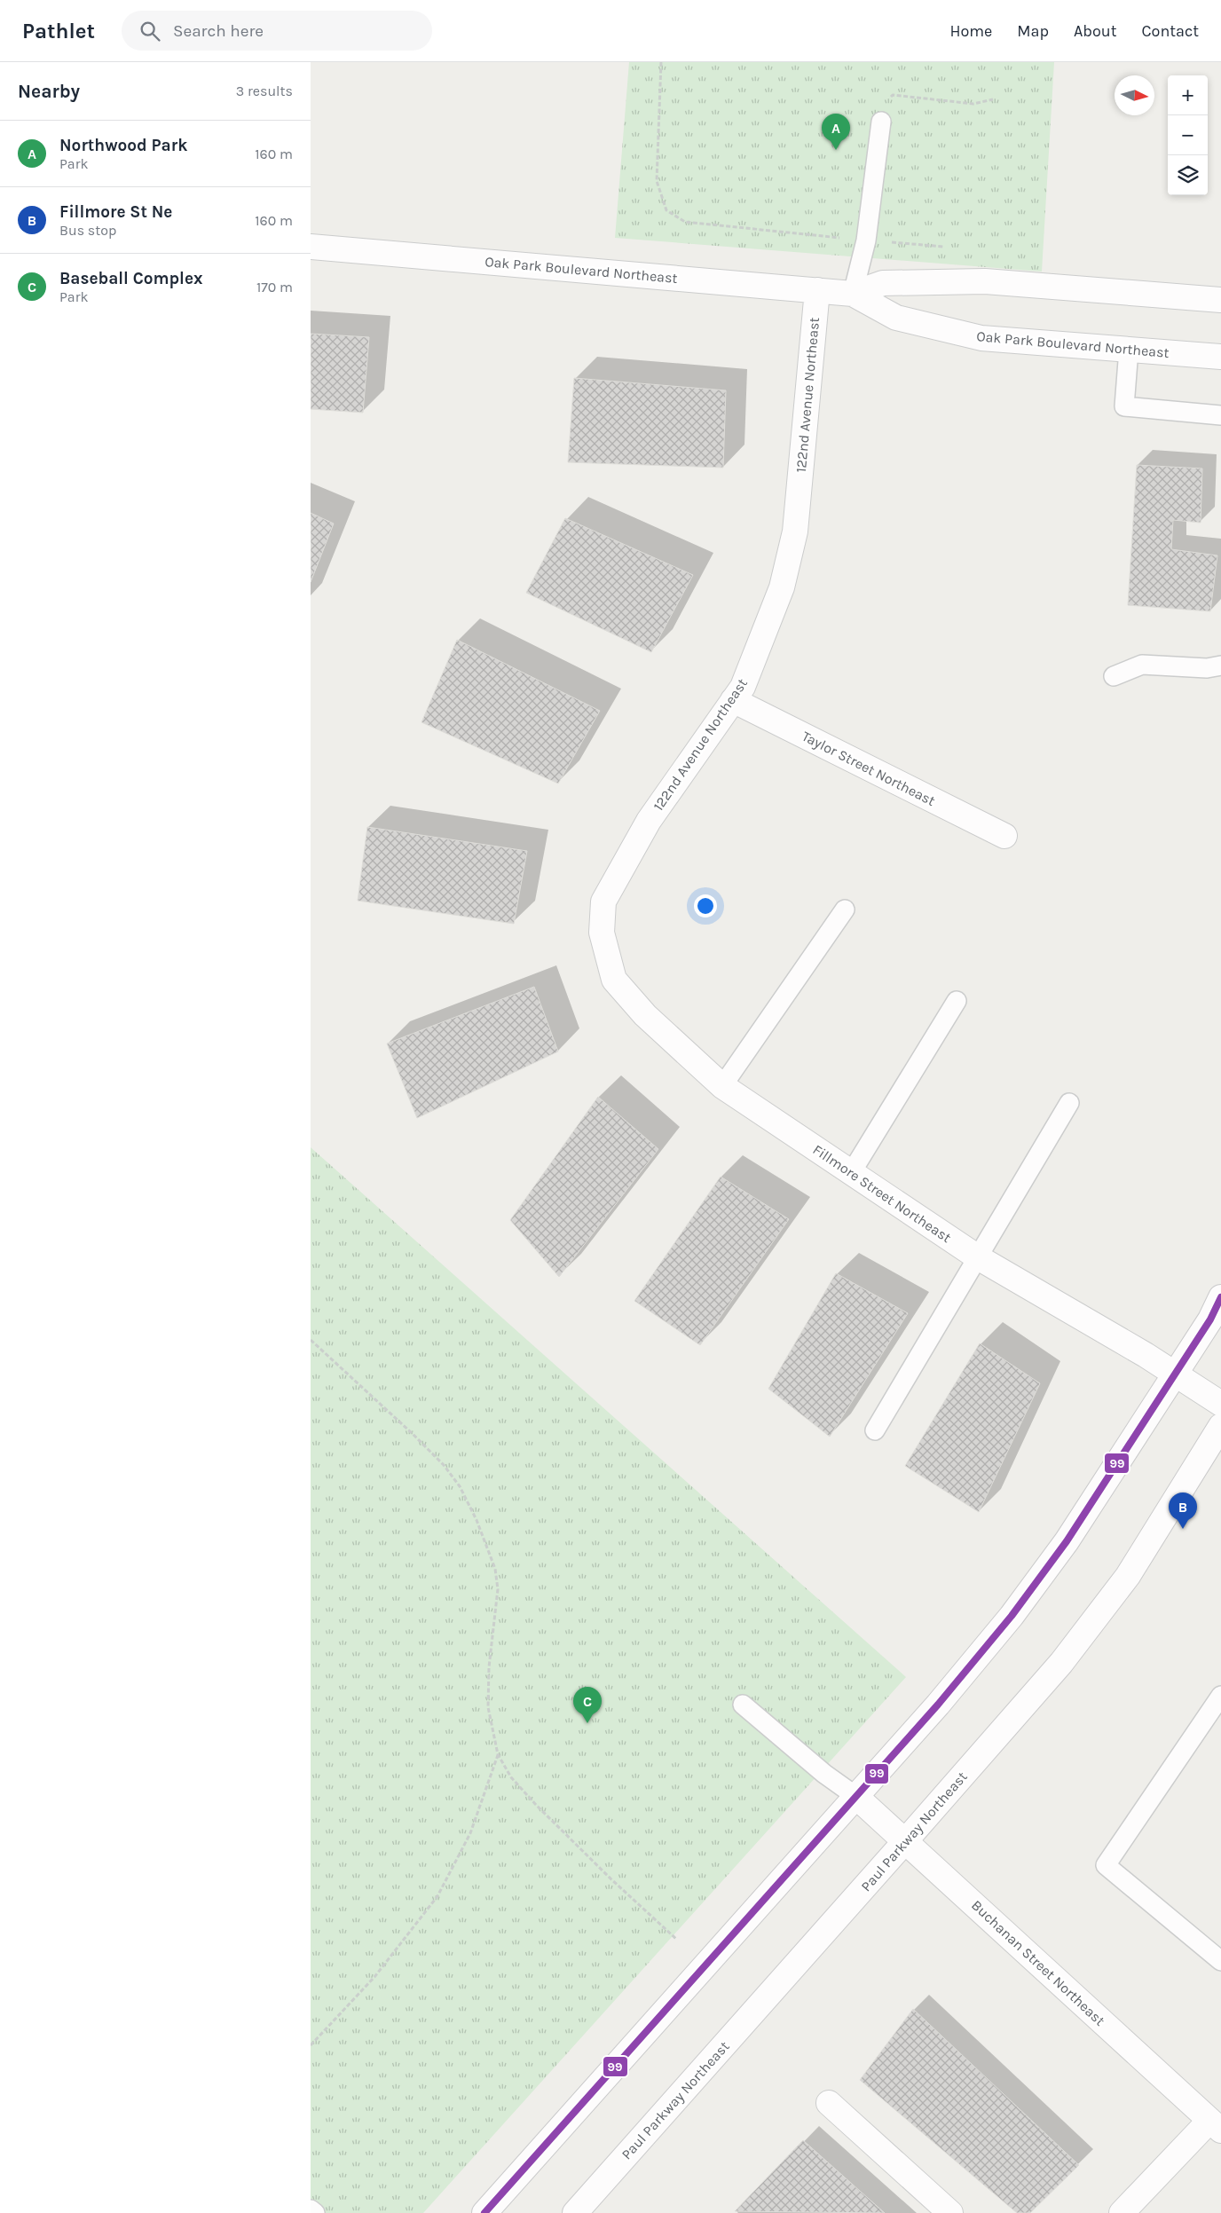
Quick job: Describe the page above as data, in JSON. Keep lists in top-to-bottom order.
{
  "streets": {
    "street": [
      "Oak Park Boulevard Northeast",
      "122nd Avenue Northeast",
      "Taylor Street Northeast",
      "Fillmore Street Northeast",
      "Paul Parkway Northeast",
      "Buchanan Street Northeast"
    ]
  },
  "crossings": [
    ["Oak Park Boulevard Northeast", "122nd Avenue Northeast"],
    ["122nd Avenue Northeast", "Taylor Street Northeast"],
    ["122nd Avenue Northeast", "Fillmore Street Northeast"],
    ["Paul Parkway Northeast", "Buchanan Street Northeast"]
  ],
  "lines": ["transit line 99"],
  "north": "right",
  "page": {
    "header": "Pathlet",
    "search": "Search here",
    "nav": [
      "Home",
      "Map",
      "About",
      "Contact"
    ],
    "heading": ["Nearby", "3 results"],
    "map_buttons": ["+", "−"],
    "pins": ["A", "B", "C"],
    "list": [
      {
        "mark": "A",
        "name": "Northwood Park",
        "note": "Park",
        "value": "160 m"
      },
      {
        "mark": "B",
        "name": "Fillmore St Ne",
        "note": "Bus stop",
        "value": "160 m"
      },
      {
        "mark": "C",
        "name": "Baseball Complex",
        "note": "Park",
        "value": "170 m"
      }
    ]
  }
}
